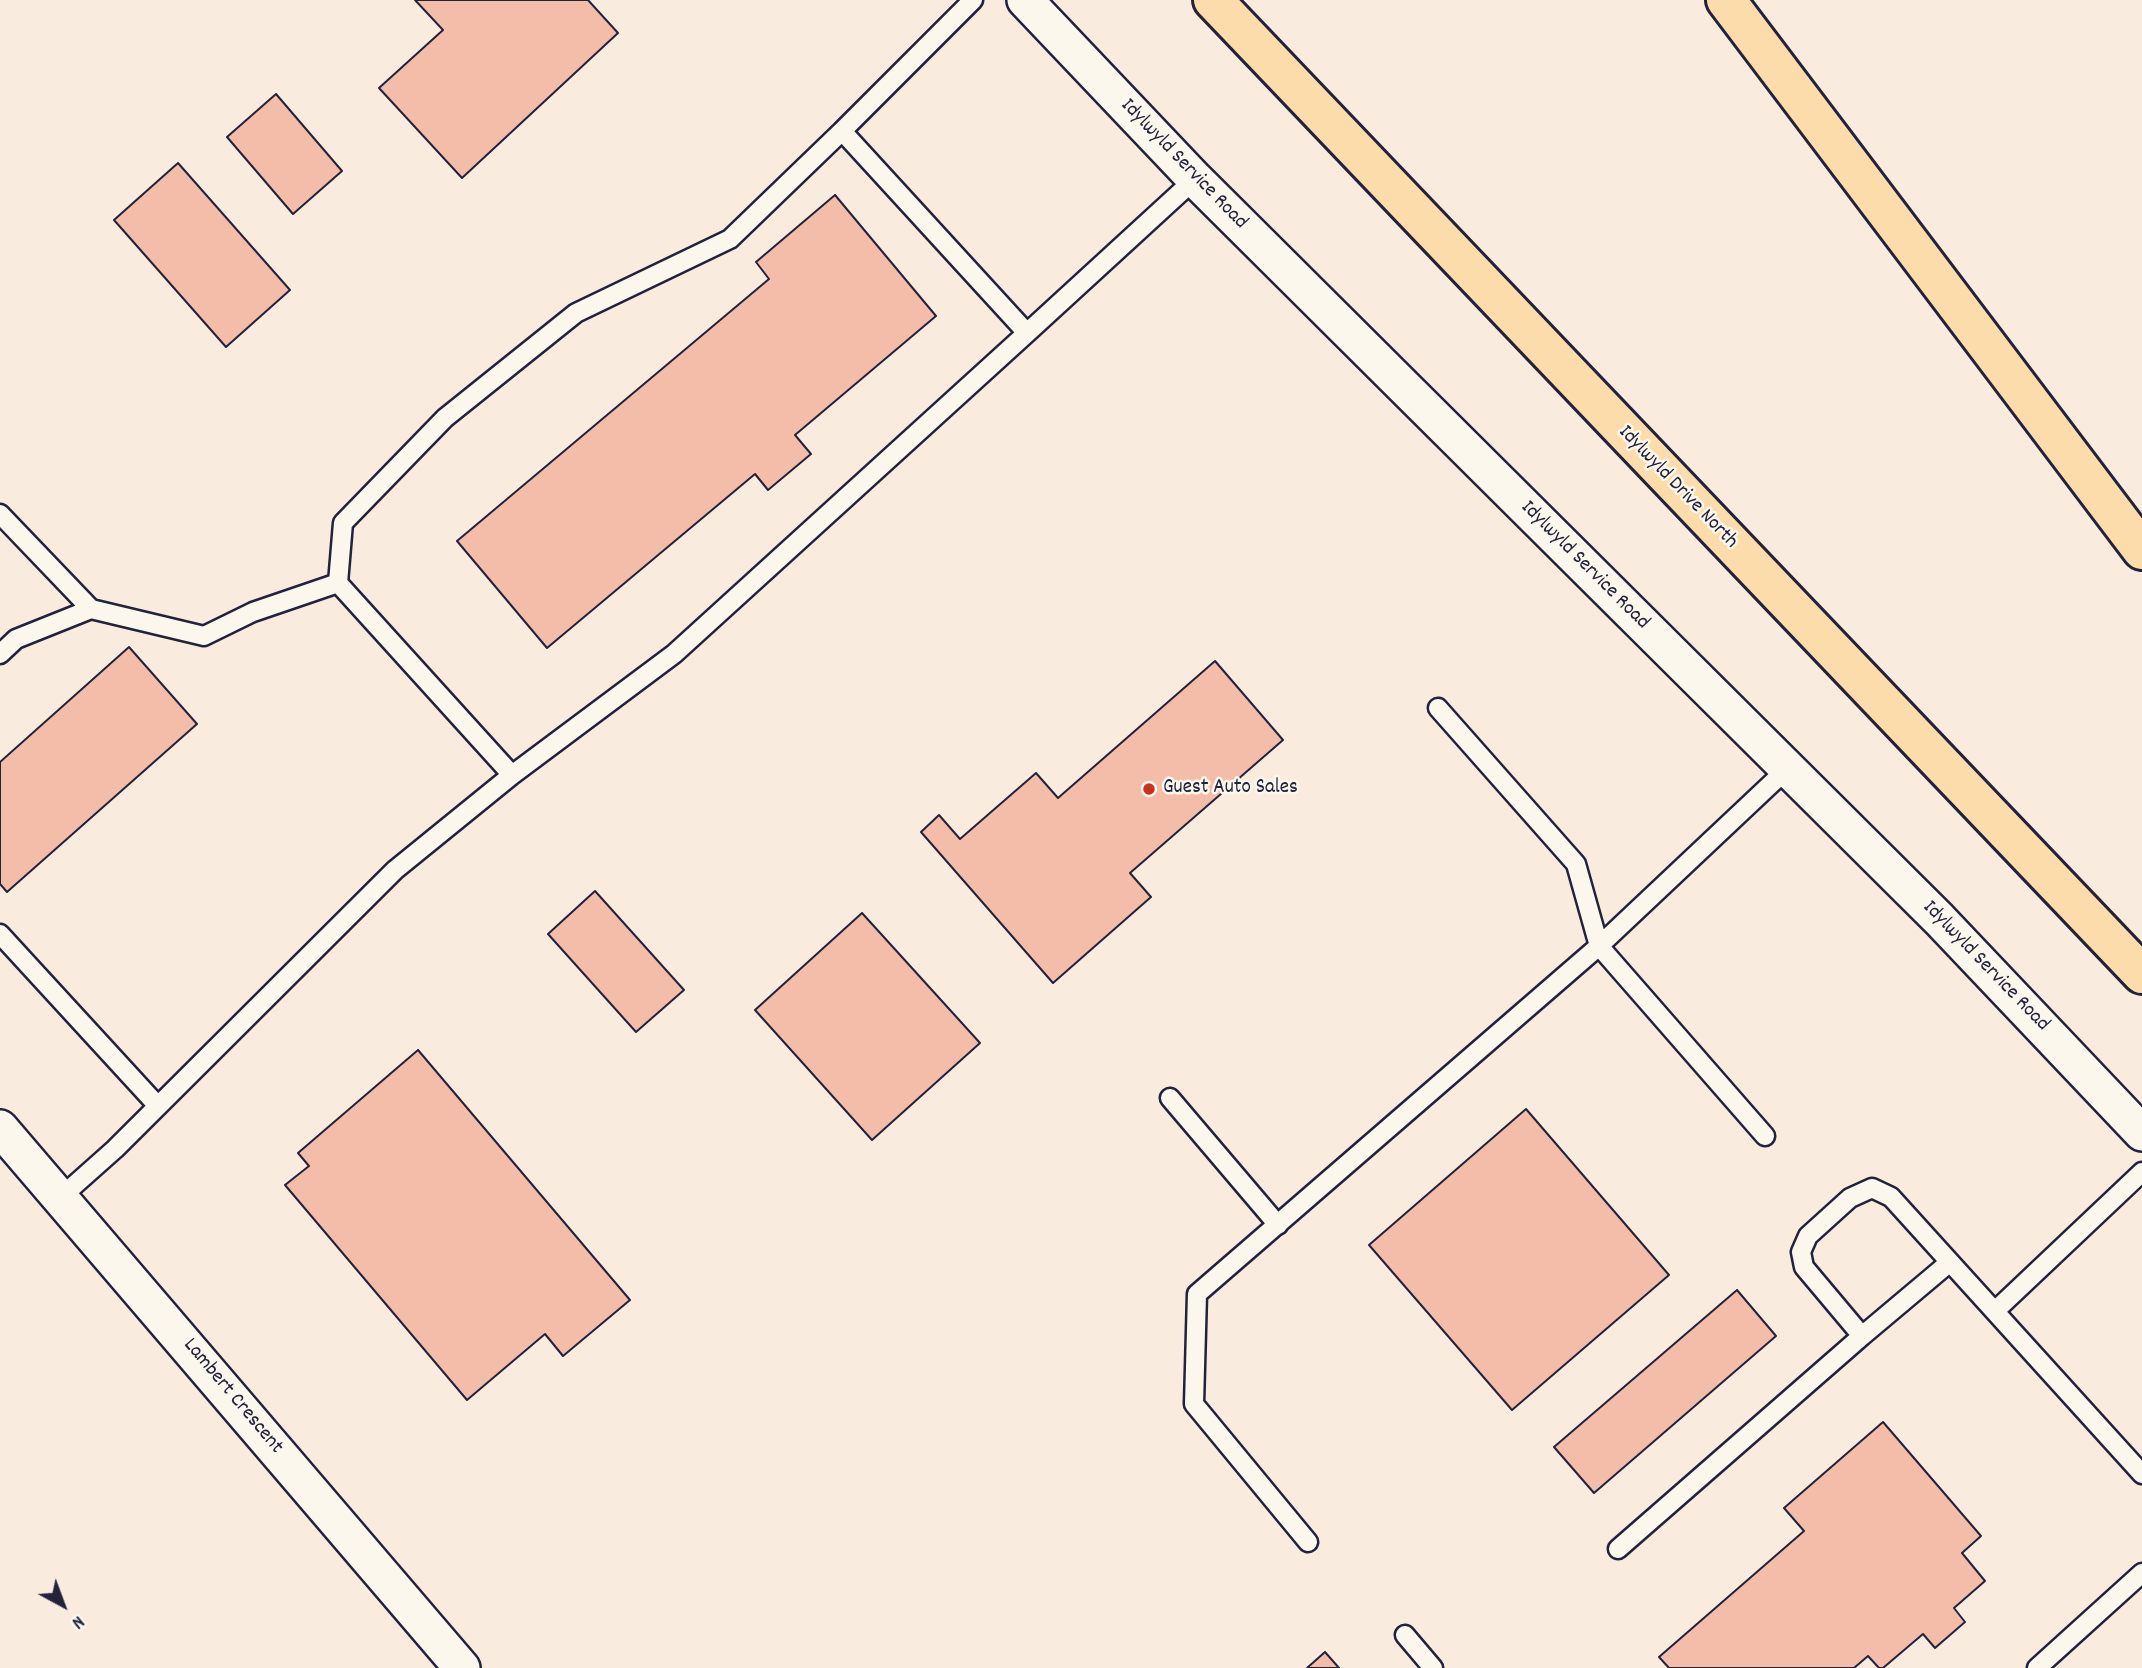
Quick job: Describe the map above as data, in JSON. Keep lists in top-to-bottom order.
{
  "streets": {
    "highway": ["Idylwyld Drive North"],
    "street": ["Idylwyld Service Road", "Lambert Crescent"]
  },
  "places": ["Guest Auto Sales"],
  "north": "bottom right"
}
